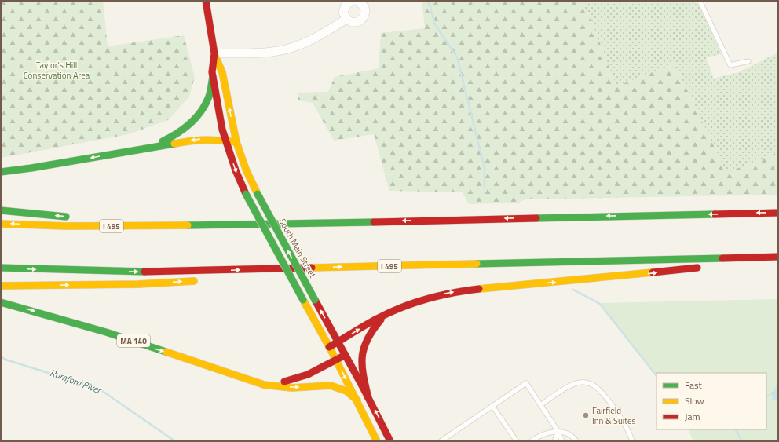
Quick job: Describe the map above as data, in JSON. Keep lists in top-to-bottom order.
{
  "streets": {
    "main road": ["I 495", "South Main Street", "MA 140"]
  },
  "crossings": [
    ["South Main Street", "MA 140"]
  ],
  "water": ["Rumford River"],
  "parks": ["Taylor's Hill Conservation Area"],
  "places": ["Fairfield Inn & Suites"],
  "legend": ["Fast", "Slow", "Jam"]
}
